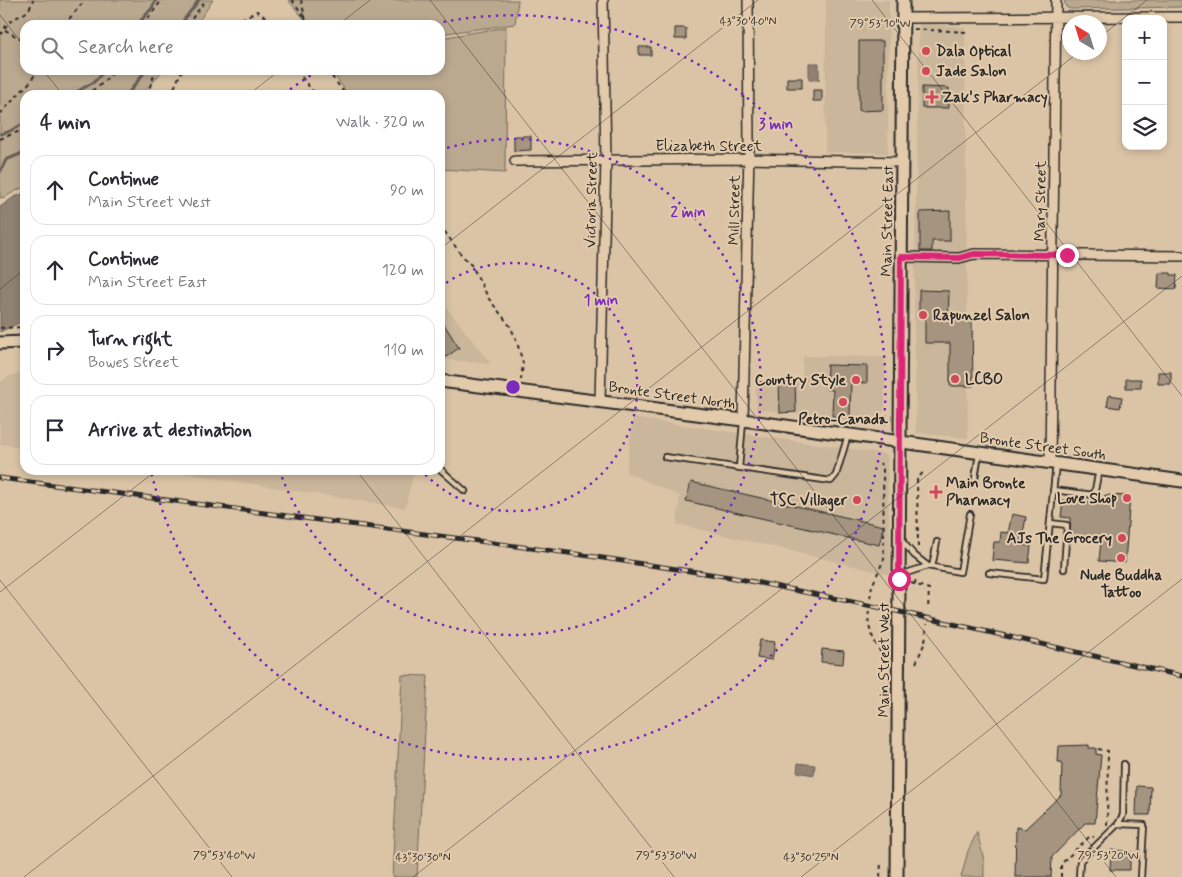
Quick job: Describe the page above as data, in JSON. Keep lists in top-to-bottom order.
{
  "streets": {
    "main road": [
      "Main Street East",
      "Bronte Street North",
      "Bronte Street South",
      "Main Street West"
    ],
    "street": [
      "Elizabeth Street",
      "Victoria Street",
      "Mary Street",
      "Mill Street"
    ]
  },
  "crossings": [
    ["Elizabeth Street", "Victoria Street"],
    ["Elizabeth Street", "Mill Street"],
    ["Elizabeth Street", "Main Street East"],
    ["Victoria Street", "Bronte Street North"],
    ["Mary Street", "Bronte Street South"],
    ["Mill Street", "Bronte Street North"],
    ["Main Street East", "Bronte Street North"],
    ["Main Street East", "Bronte Street South"],
    ["Main Street East", "Main Street West"],
    ["Bronte Street North", "Bronte Street South"],
    ["Bronte Street North", "Main Street West"],
    ["Bronte Street South", "Main Street West"]
  ],
  "places": {
    "other": [
      "Dala Optical",
      "Jade Salon",
      "Rapunzel Salon",
      "LCBO",
      "Country Style",
      "Petro-Canada",
      "Love Shop",
      "TSC Villager",
      "AJs The Grocery",
      "Nude Buddha Tattoo"
    ],
    "health": ["Zak's Pharmacy", "Main Bronte Pharmacy"]
  },
  "north": "top left",
  "page": {
    "map_buttons": ["+", "−"],
    "search": "Search here",
    "heading": ["4 min", "Walk · 320 m"],
    "list": [
      ["Continue", "Main Street West", "90 m"],
      ["Continue", "Main Street East", "120 m"],
      ["Turn right", "Bowes Street", "110 m"],
      "Arrive at destination"
    ]
  },
  "coordinates": [
    "43°30'40\"N",
    "79°53'10\"W",
    "79°53'40\"W",
    "79°53'30\"W",
    "79°53'20\"W",
    "43°30'30\"N",
    "43°30'25\"N"
  ],
  "rings": ["3 min", "2 min", "1 min"]
}
